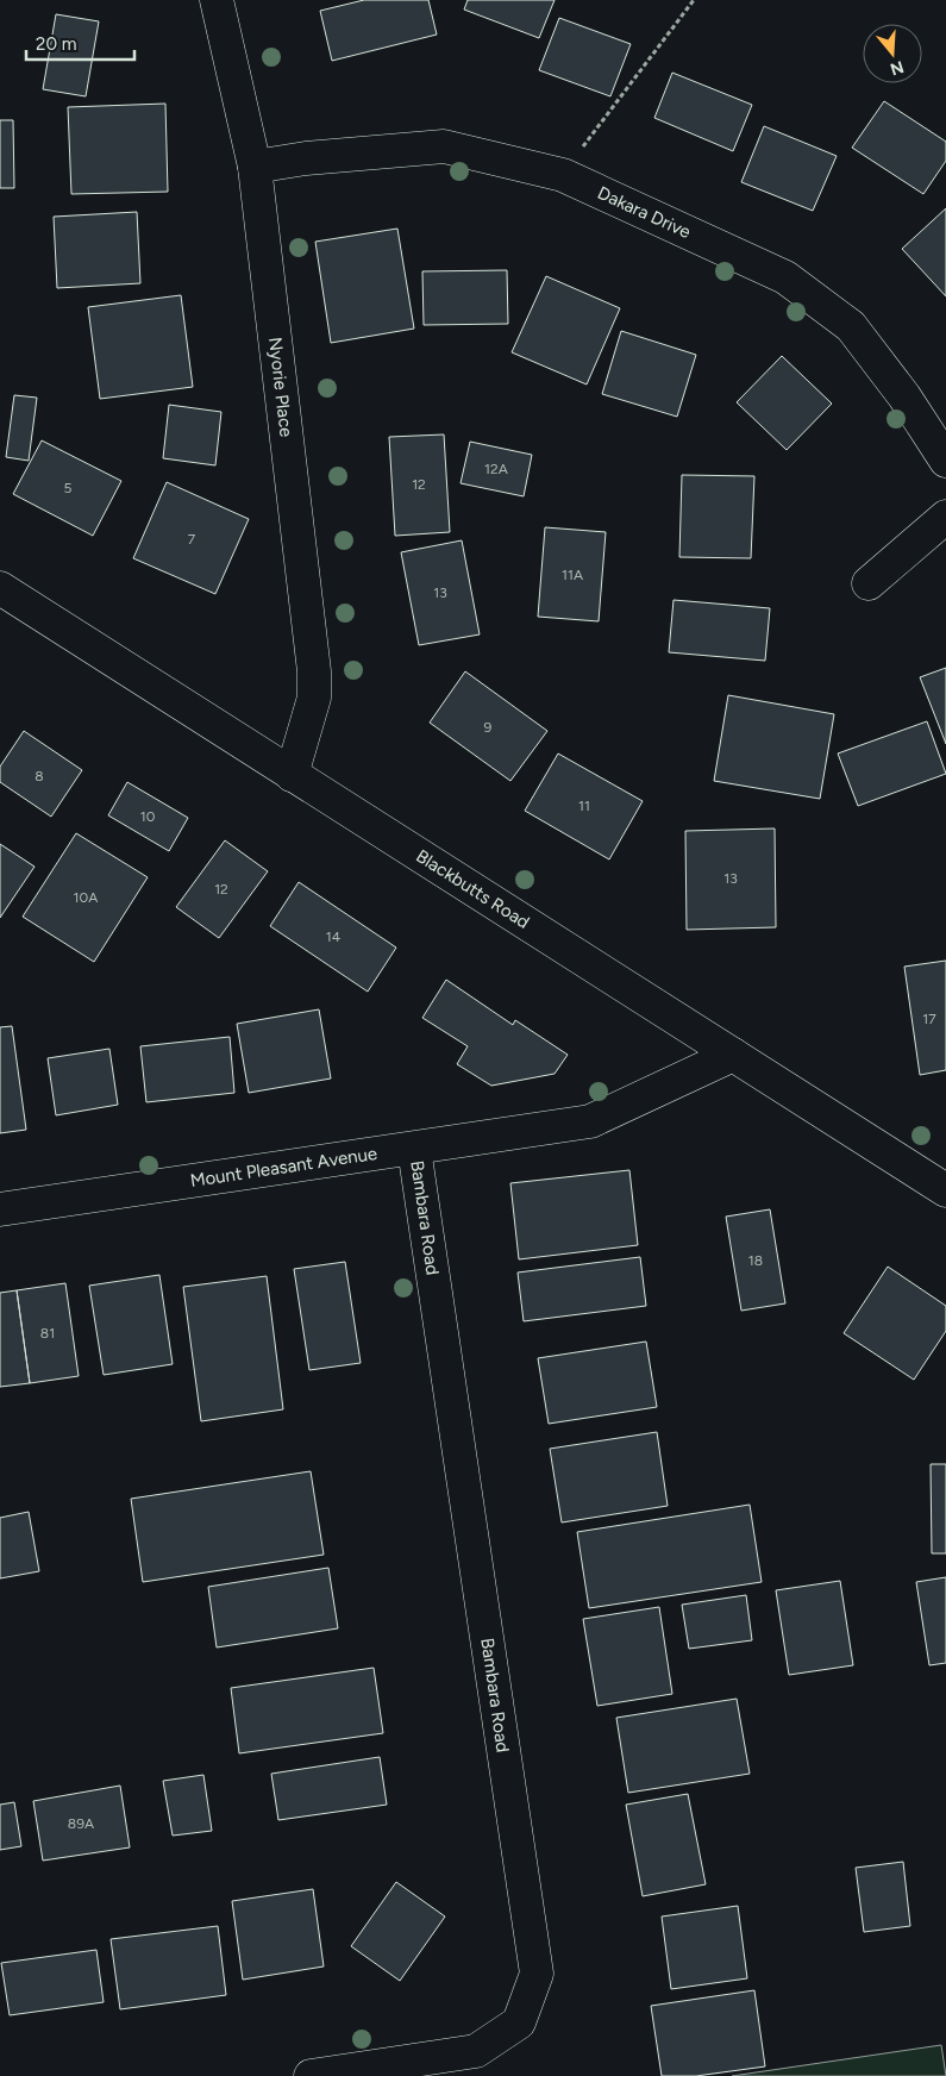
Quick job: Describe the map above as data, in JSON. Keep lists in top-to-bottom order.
{
  "streets": {
    "street": [
      "Dakara Drive",
      "Nyorie Place",
      "Blackbutts Road",
      "Mount Pleasant Avenue",
      "Bambara Road"
    ]
  },
  "crossings": [
    ["Dakara Drive", "Nyorie Place"],
    ["Nyorie Place", "Blackbutts Road"],
    ["Blackbutts Road", "Mount Pleasant Avenue"],
    ["Mount Pleasant Avenue", "Bambara Road"]
  ],
  "house_numbers": [
    "12A",
    "12",
    "5",
    "7",
    "11A",
    "13",
    "9",
    "8",
    "11",
    "10",
    "13",
    "12",
    "10A",
    "14",
    "17",
    "18",
    "81",
    "89A"
  ],
  "scale_bar": "20 m",
  "north": "bottom"
}
